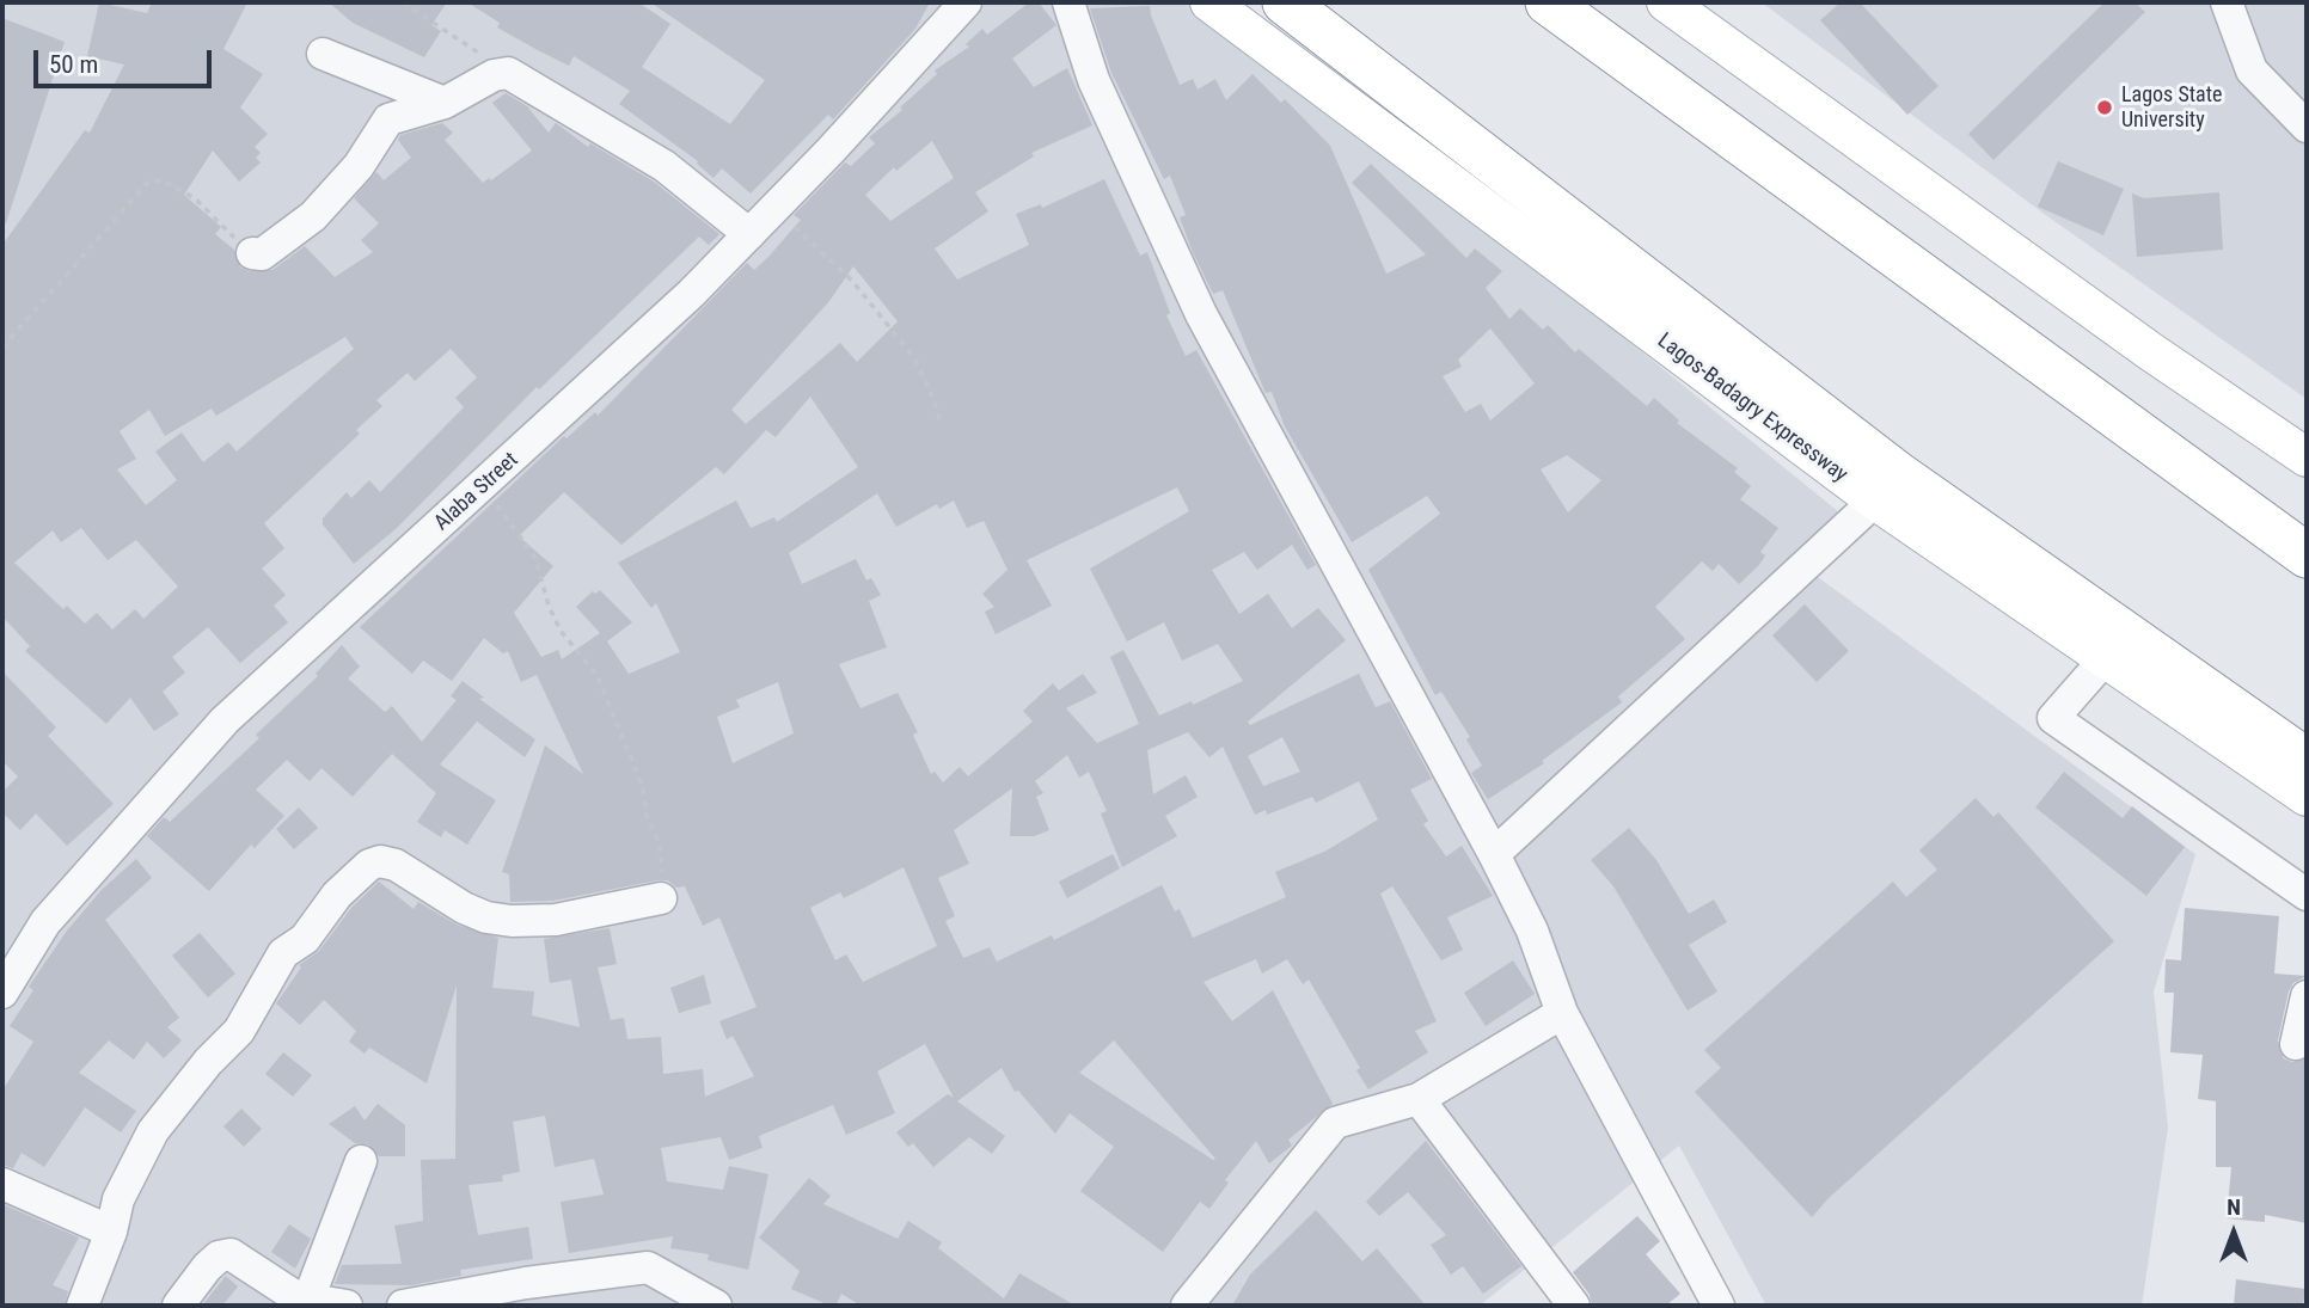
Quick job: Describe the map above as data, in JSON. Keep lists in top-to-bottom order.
{
  "streets": {
    "highway": ["Lagos-Badagry Expressway"],
    "street": ["Alaba Street"]
  },
  "places": ["Lagos State University"],
  "scale_bar": "50 m",
  "north": "top"
}
